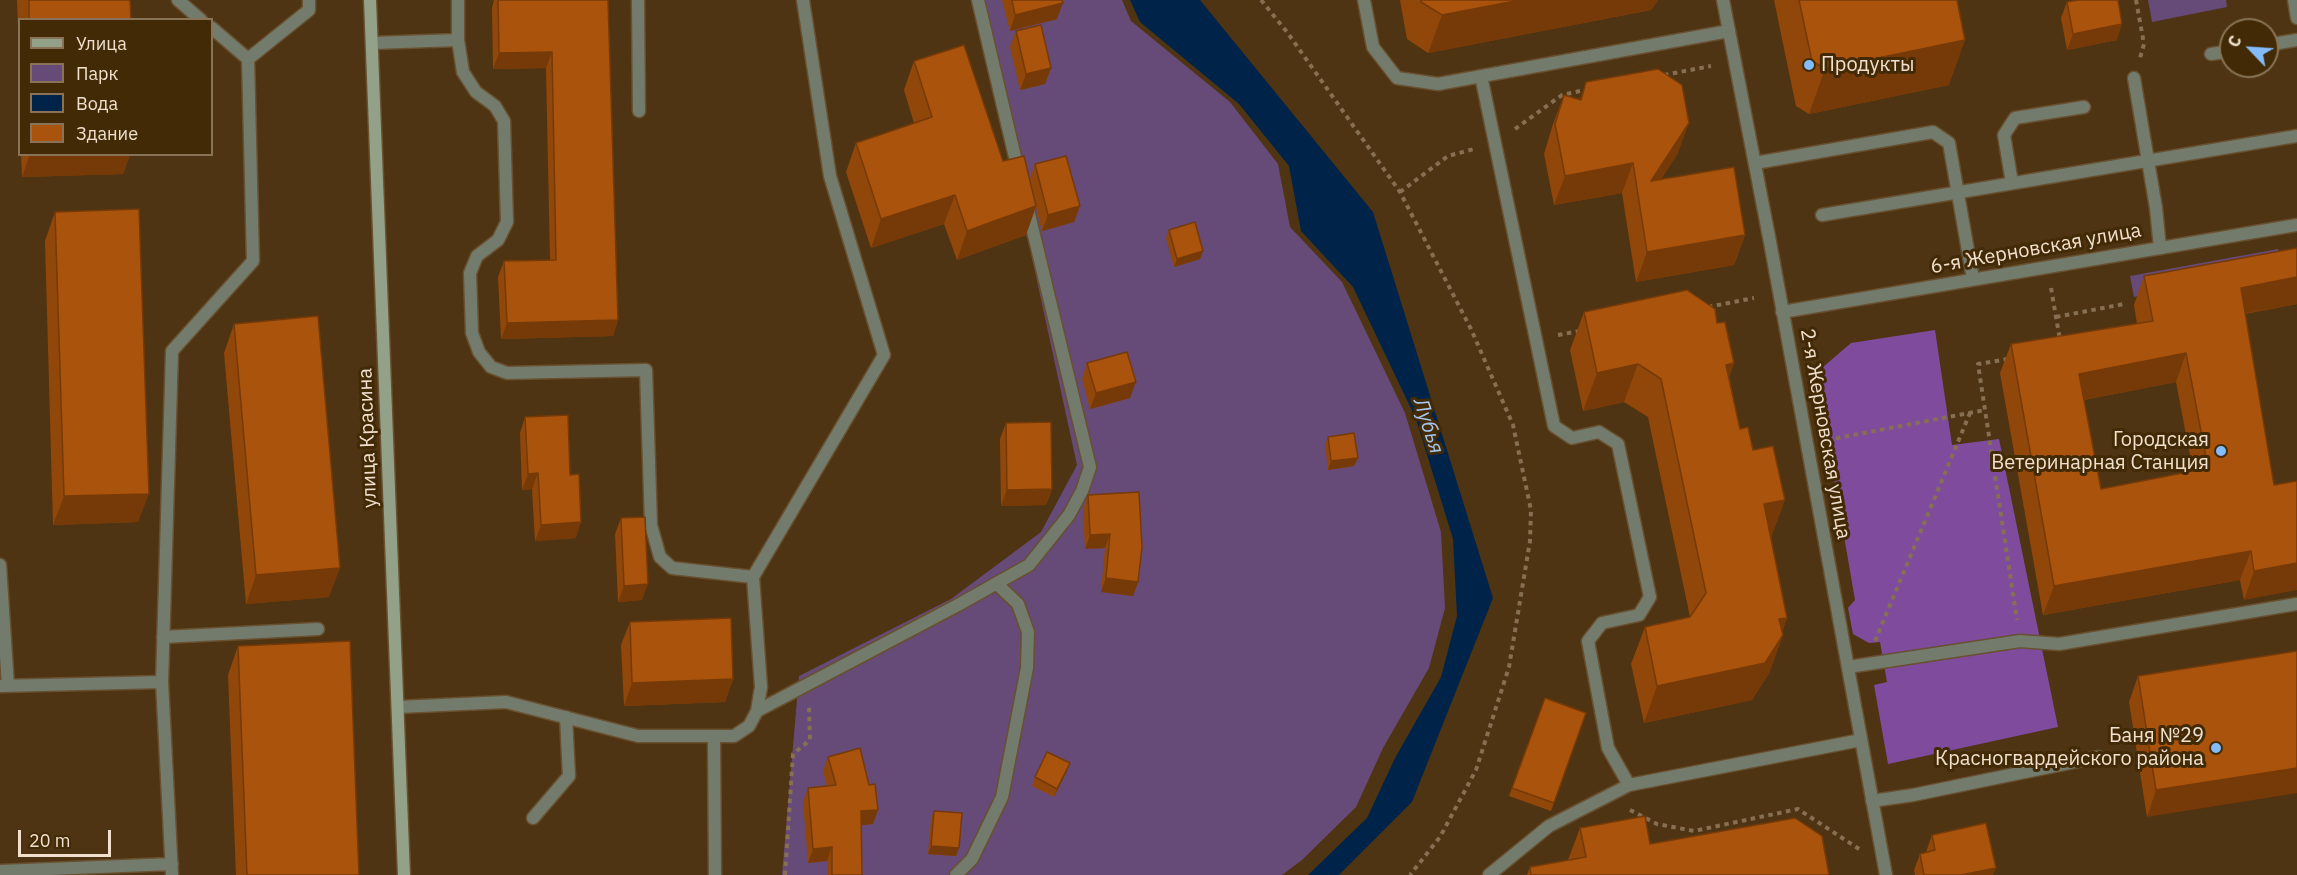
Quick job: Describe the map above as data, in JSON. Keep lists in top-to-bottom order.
{
  "streets": {
    "main road": ["улица Красина"],
    "street": ["6-я Жерновская улица", "2-я Жерновская улица"]
  },
  "crossings": [
    ["6-я Жерновская улица", "2-я Жерновская улица"]
  ],
  "water": ["Лубья"],
  "places": ["Продукты", "Городская Ветеринарная Станция", "Баня №29 Красногвардейского района"],
  "legend": [
    "Улица",
    "Парк",
    "Вода",
    "Здание"
  ],
  "scale_bar": "20 m",
  "north": "top left"
}
